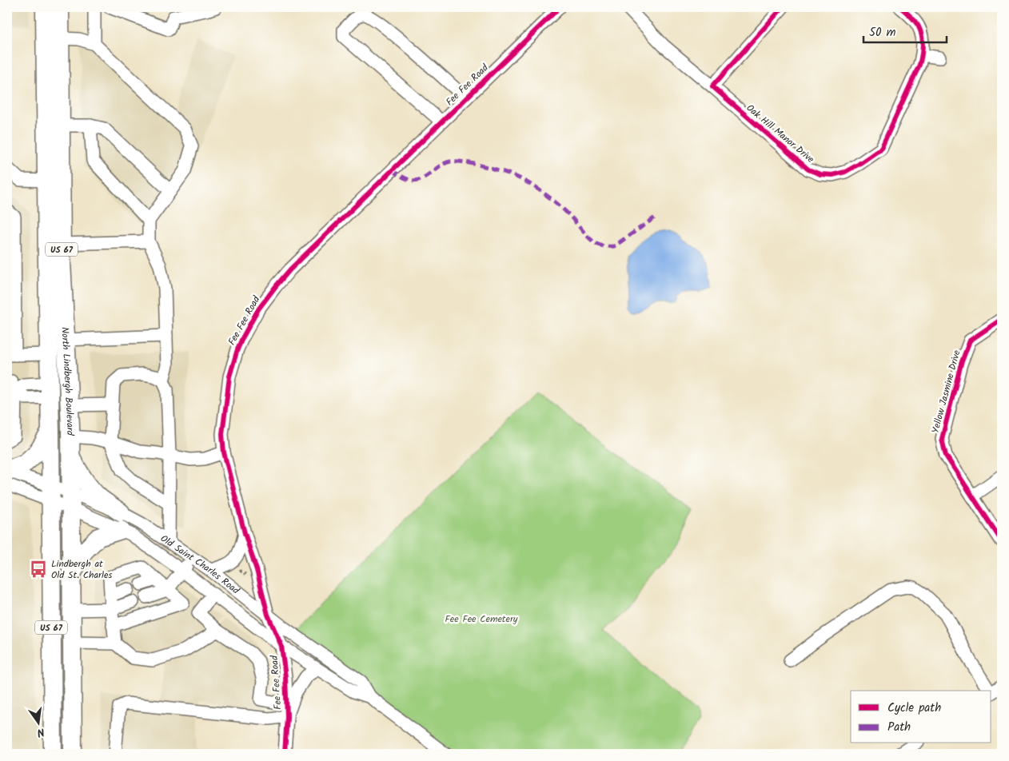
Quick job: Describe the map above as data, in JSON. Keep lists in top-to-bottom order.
{
  "streets": {
    "highway": ["US 67", "North Lindbergh Boulevard"],
    "street": [
      "Fee Fee Road",
      "Oak Hill Manor Drive",
      "Yellow Jasmine Drive",
      "Old Saint Charles Road"
    ]
  },
  "crossings": [
    ["Fee Fee Road", "Old Saint Charles Road"],
    ["North Lindbergh Boulevard", "Old Saint Charles Road"]
  ],
  "parks": ["Fee Fee Cemetery"],
  "places": {
    "bus stop": ["Lindbergh at Old St. Charles"]
  },
  "legend": ["Cycle path", "Path"],
  "scale_bar": "50 m",
  "north": "bottom"
}
